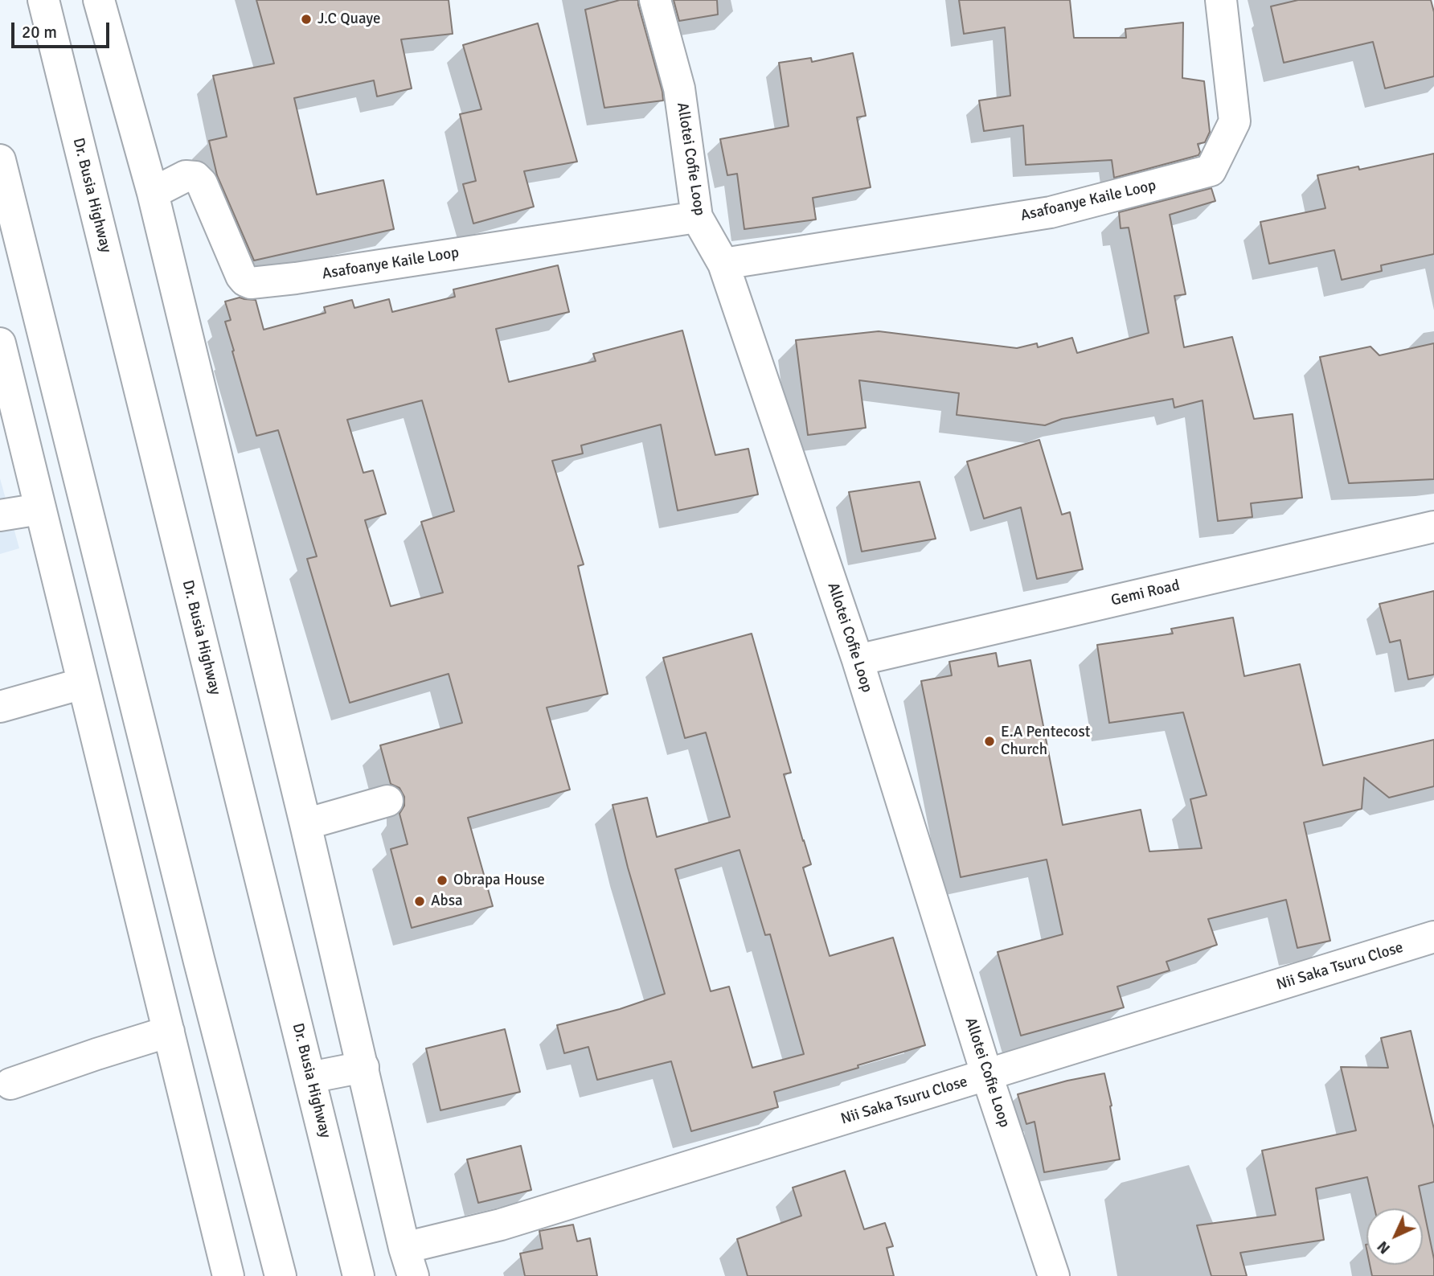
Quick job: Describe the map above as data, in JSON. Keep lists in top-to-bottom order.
{
  "streets": {
    "main road": [
      "Allotei Cofie Loop",
      "Dr. Busia Highway",
      "Asafoanye Kaile Loop",
      "Gemi Road",
      "Nii Saka Tsuru Close"
    ]
  },
  "crossings": [
    ["Allotei Cofie Loop", "Asafoanye Kaile Loop"],
    ["Allotei Cofie Loop", "Gemi Road"],
    ["Allotei Cofie Loop", "Nii Saka Tsuru Close"]
  ],
  "places": [
    "J.C Quaye",
    "E.A Pentecost Church",
    "Obrapa House",
    "Absa"
  ],
  "scale_bar": "20 m",
  "north": "bottom left"
}
